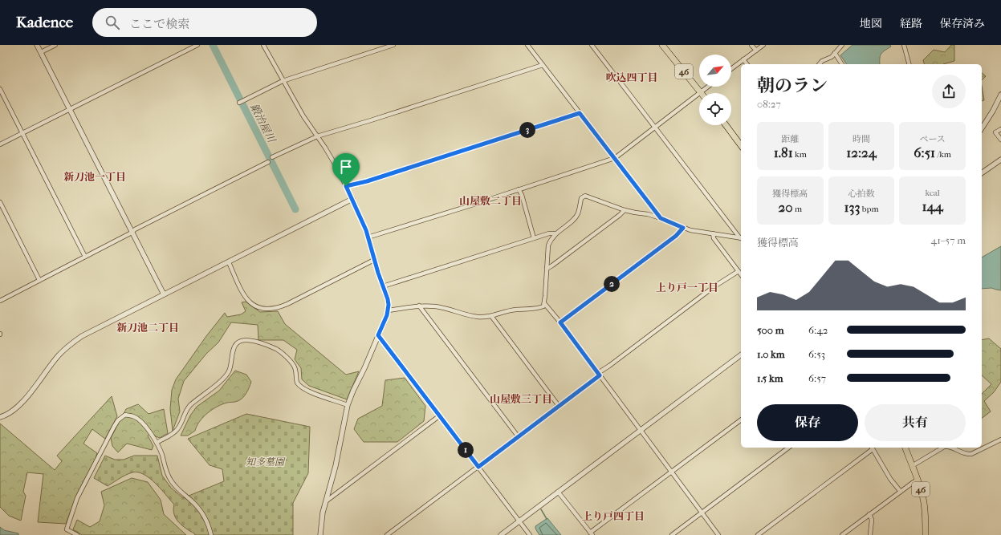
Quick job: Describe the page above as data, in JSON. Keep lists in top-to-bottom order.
{
  "streets": {
    "main road": ["46"]
  },
  "districts": [
    "吹込四丁目",
    "新刀池一丁目",
    "山屋敷二丁目",
    "上り戸一丁目",
    "新刀池二丁目",
    "山屋敷三丁目",
    "上り戸四丁目"
  ],
  "water": ["鍛治屋川"],
  "parks": ["知多墓園"],
  "north": "top right",
  "page": {
    "header": "Kadence",
    "search": "ここで検索",
    "nav": ["地図", "経路", "保存済み"],
    "heading": ["朝のラン", "08:27"],
    "stats": [
      ["距離", "1.81 km"],
      ["時間", "12:24"],
      ["ペース", "6:51 /km"],
      ["獲得標高", "20 m"],
      ["心拍数", "133 bpm"],
      ["kcal", "144"]
    ],
    "pins": ["3", "2", "1"],
    "chart": ["獲得標高", "41–57 m"],
    "list": [
      {
        "name": "500 m",
        "note": "6:42"
      },
      {
        "name": "1.0 km",
        "note": "6:53"
      },
      {
        "name": "1.5 km",
        "note": "6:57"
      }
    ],
    "buttons": ["保存", "共有"]
  }
}
